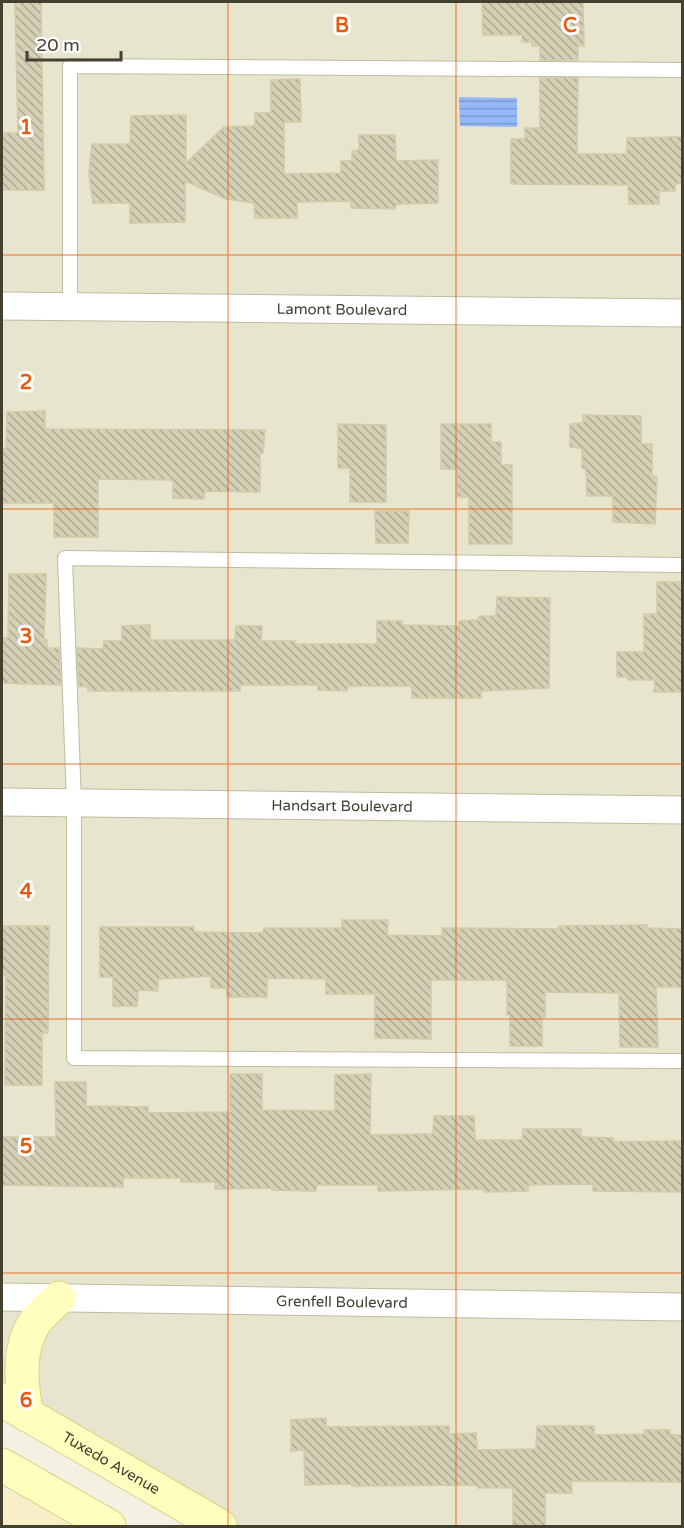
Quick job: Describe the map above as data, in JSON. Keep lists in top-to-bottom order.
{
  "streets": {
    "main road": ["Tuxedo Avenue"],
    "street": ["Lamont Boulevard", "Handsart Boulevard", "Grenfell Boulevard"]
  },
  "scale_bar": "20 m",
  "grid": {
    "columns": ["B", "C"],
    "rows": [
      "1",
      "2",
      "3",
      "4",
      "5",
      "6"
    ]
  }
}
